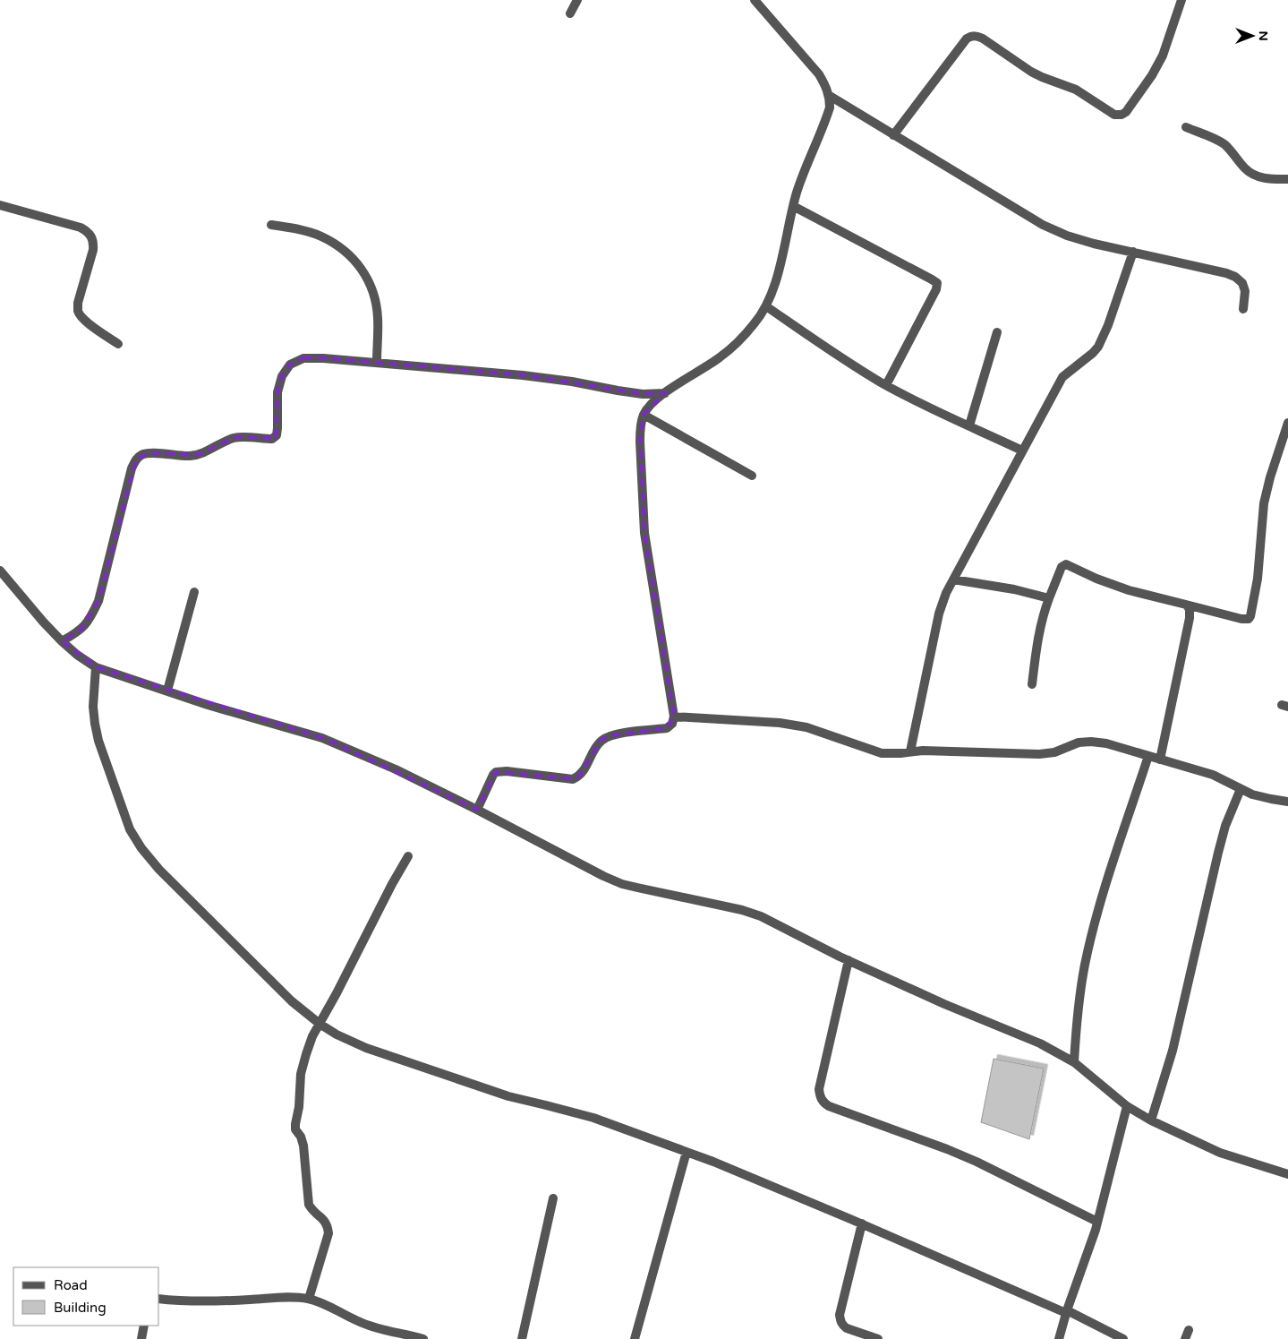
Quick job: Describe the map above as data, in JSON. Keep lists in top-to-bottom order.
{
  "legend": ["Road", "Building"],
  "north": "right"
}
